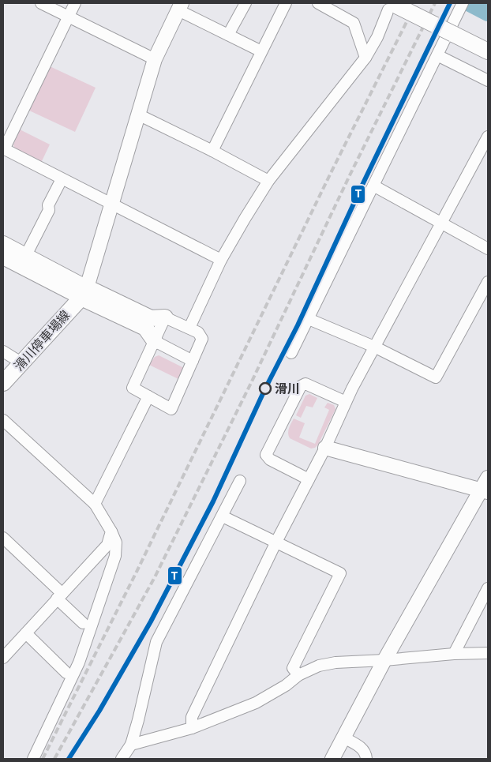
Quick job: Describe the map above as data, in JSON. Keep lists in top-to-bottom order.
{
  "streets": {
    "main road": ["滑川停車場線"]
  },
  "places": ["滑川"],
  "lines": ["transit line T"]
}
